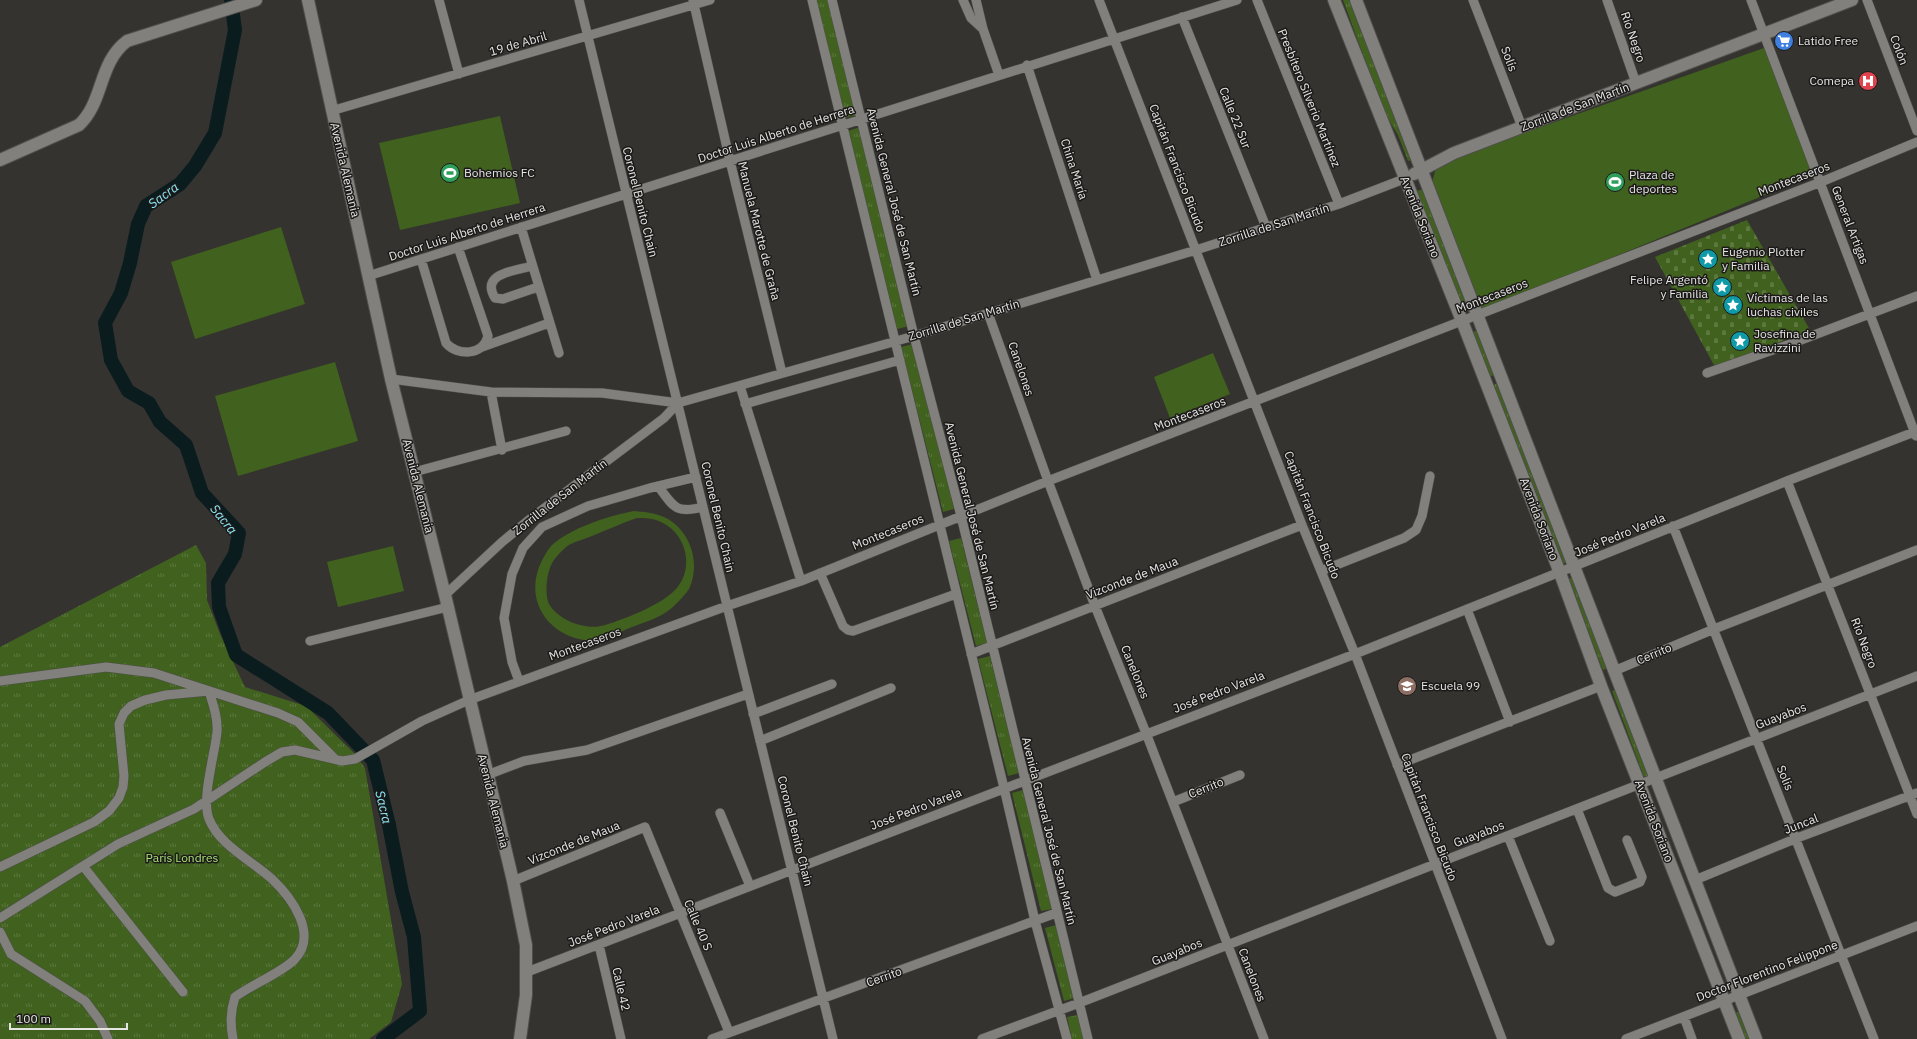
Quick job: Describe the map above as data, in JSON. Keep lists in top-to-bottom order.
{
  "streets": {
    "street": [
      "Río Negro",
      "19 de Abril",
      "Colón",
      "Solís",
      "Presbítero Silverio Martínez",
      "Zorrilla de San Martín",
      "Calle 22 Sur",
      "Doctor Luis Alberto de Herrera",
      "Capitán Francisco Bicudo",
      "China María",
      "Avenida Alemania",
      "Montecaseros",
      "Coronel Benito Chain",
      "Avenida General José de San Martín",
      "Avenida Soriano",
      "General Artigas",
      "Manuela Marotte de Graña",
      "Canelones",
      "José Pedro Varela",
      "Vizconde de Maua",
      "Cerrito",
      "Guayabos",
      "Juncal",
      "Calle 40 S",
      "Doctor Florentino Felippone",
      "Calle 42"
    ]
  },
  "crossings": [
    ["Río Negro", "Zorrilla de San Martín"],
    ["Río Negro", "José Pedro Varela"],
    ["Río Negro", "Cerrito"],
    ["Río Negro", "Guayabos"],
    ["Río Negro", "Juncal"],
    ["19 de Abril", "Avenida Alemania"],
    ["19 de Abril", "Coronel Benito Chain"],
    ["19 de Abril", "Manuela Marotte de Graña"],
    ["Solís", "Zorrilla de San Martín"],
    ["Solís", "José Pedro Varela"],
    ["Solís", "Cerrito"],
    ["Solís", "Guayabos"],
    ["Solís", "Juncal"],
    ["Solís", "Doctor Florentino Felippone"],
    ["Presbítero Silverio Martínez", "Zorrilla de San Martín"],
    ["Zorrilla de San Martín", "Calle 22 Sur"],
    ["Zorrilla de San Martín", "Capitán Francisco Bicudo"],
    ["Zorrilla de San Martín", "China María"],
    ["Zorrilla de San Martín", "Avenida Alemania"],
    ["Zorrilla de San Martín", "Coronel Benito Chain"],
    ["Zorrilla de San Martín", "Avenida General José de San Martín"],
    ["Zorrilla de San Martín", "Avenida Soriano"],
    ["Zorrilla de San Martín", "General Artigas"],
    ["Zorrilla de San Martín", "Manuela Marotte de Graña"],
    ["Zorrilla de San Martín", "Canelones"],
    ["Calle 22 Sur", "Doctor Luis Alberto de Herrera"],
    ["Doctor Luis Alberto de Herrera", "Capitán Francisco Bicudo"],
    ["Doctor Luis Alberto de Herrera", "China María"],
    ["Doctor Luis Alberto de Herrera", "Avenida Alemania"],
    ["Doctor Luis Alberto de Herrera", "Coronel Benito Chain"],
    ["Doctor Luis Alberto de Herrera", "Avenida General José de San Martín"],
    ["Doctor Luis Alberto de Herrera", "Manuela Marotte de Graña"],
    ["Capitán Francisco Bicudo", "Montecaseros"],
    ["Capitán Francisco Bicudo", "José Pedro Varela"],
    ["Capitán Francisco Bicudo", "Vizconde de Maua"],
    ["Capitán Francisco Bicudo", "Cerrito"],
    ["Capitán Francisco Bicudo", "Guayabos"],
    ["Avenida Alemania", "Montecaseros"],
    ["Avenida Alemania", "José Pedro Varela"],
    ["Avenida Alemania", "Vizconde de Maua"],
    ["Montecaseros", "Coronel Benito Chain"],
    ["Montecaseros", "Avenida General José de San Martín"],
    ["Montecaseros", "Avenida Soriano"],
    ["Montecaseros", "General Artigas"],
    ["Montecaseros", "Canelones"],
    ["Coronel Benito Chain", "José Pedro Varela"],
    ["Coronel Benito Chain", "Cerrito"],
    ["Avenida General José de San Martín", "José Pedro Varela"],
    ["Avenida General José de San Martín", "Vizconde de Maua"],
    ["Avenida General José de San Martín", "Cerrito"],
    ["Avenida General José de San Martín", "Guayabos"],
    ["Avenida Soriano", "José Pedro Varela"],
    ["Avenida Soriano", "Cerrito"],
    ["Avenida Soriano", "Guayabos"],
    ["Avenida Soriano", "Juncal"],
    ["Avenida Soriano", "Doctor Florentino Felippone"],
    ["General Artigas", "José Pedro Varela"],
    ["Canelones", "José Pedro Varela"],
    ["Canelones", "Vizconde de Maua"],
    ["Canelones", "Cerrito"],
    ["Canelones", "Guayabos"],
    ["José Pedro Varela", "Calle 40 S"],
    ["José Pedro Varela", "Calle 42"],
    ["Vizconde de Maua", "Calle 40 S"],
    ["Cerrito", "Calle 40 S"]
  ],
  "water": ["Sacra"],
  "parks": ["París Londres"],
  "places": {
    "supermarket": ["Latido Free"],
    "hospital": ["Comepa"],
    "sports": ["Bohemios FC", "Plaza de deportes"],
    "place": [
      "Eugenio Plotter y Familia",
      "Felipe Argentó y Familia",
      "Víctimas de las luchas civiles",
      "Josefina de Ravizzini"
    ],
    "school or university": ["Escuela 99"]
  },
  "scale_bar": "100 m"
}
